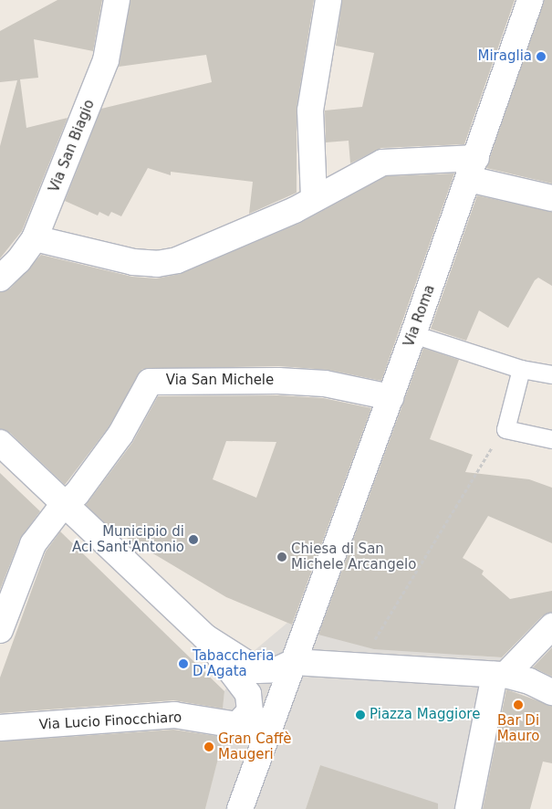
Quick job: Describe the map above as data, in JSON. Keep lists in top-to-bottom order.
{
  "streets": {
    "street": [
      "Via San Biagio",
      "Via Roma",
      "Via San Michele",
      "Via Lucio Finocchiaro"
    ]
  },
  "crossings": [
    ["Via Roma", "Via San Michele"],
    ["Via Roma", "Via Lucio Finocchiaro"]
  ],
  "places": [
    "Miraglia",
    "Municipio di Aci Sant'Antonio",
    "Chiesa di San Michele Arcangelo",
    "Tabaccheria D'Agata",
    "Bar Di Mauro",
    "Piazza Maggiore",
    "Gran Caffè Maugeri"
  ]
}
